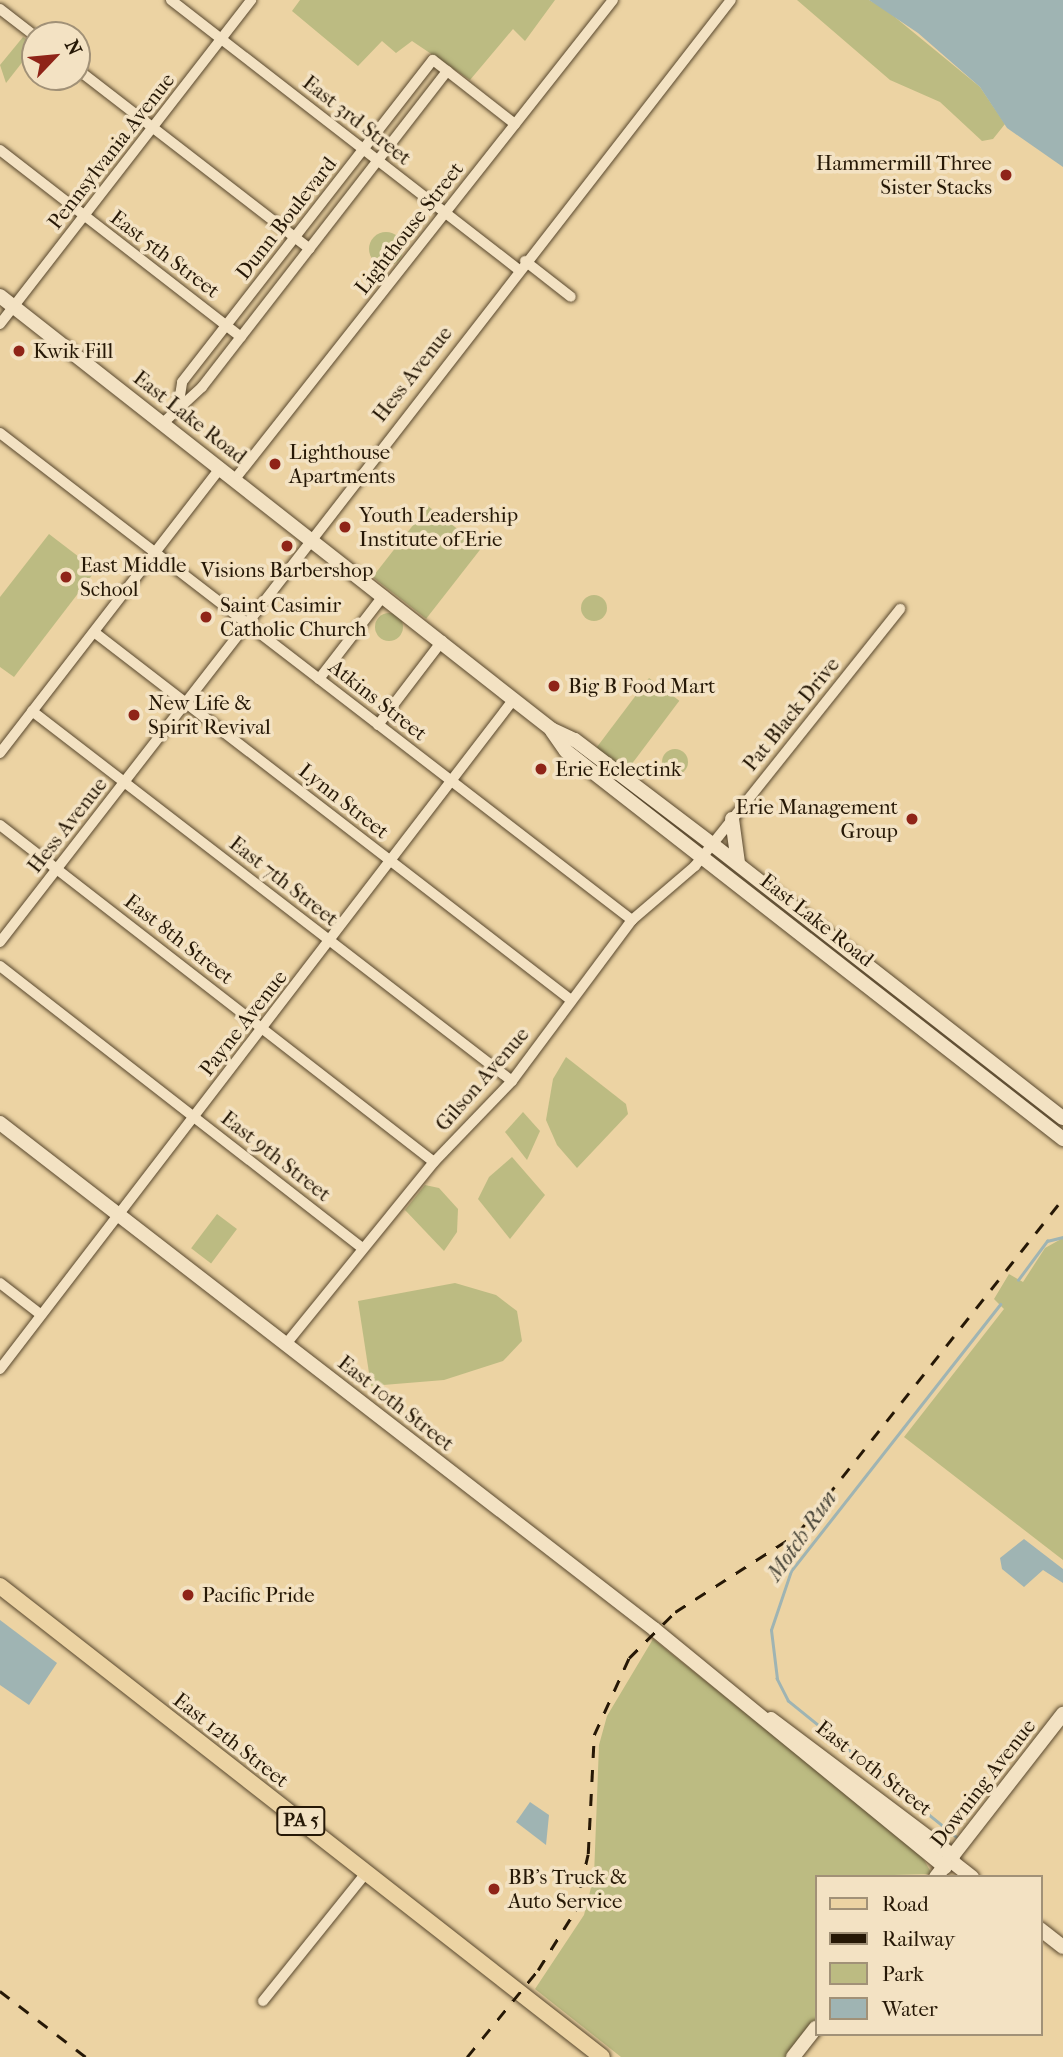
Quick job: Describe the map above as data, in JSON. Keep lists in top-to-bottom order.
{
  "streets": {
    "main road": [
      "East Lake Road",
      "East 10th Street",
      "East 12th Street",
      "Downing Avenue",
      "PA 5"
    ],
    "street": [
      "East 3rd Street",
      "Pennsylvania Avenue",
      "Dunn Boulevard",
      "Lighthouse Street",
      "East 5th Street",
      "Hess Avenue",
      "Atkins Street",
      "Pat Black Drive",
      "Lynn Street",
      "East 7th Street",
      "East 8th Street",
      "Payne Avenue",
      "Gilson Avenue",
      "East 9th Street"
    ]
  },
  "crossings": [
    ["East 3rd Street", "Pennsylvania Avenue"],
    ["East 3rd Street", "Dunn Boulevard"],
    ["East 3rd Street", "Lighthouse Street"],
    ["East 3rd Street", "Hess Avenue"],
    ["Pennsylvania Avenue", "East 5th Street"],
    ["Pennsylvania Avenue", "East Lake Road"],
    ["Dunn Boulevard", "East 5th Street"],
    ["Dunn Boulevard", "East Lake Road"],
    ["Lighthouse Street", "East Lake Road"],
    ["Hess Avenue", "East Lake Road"],
    ["Hess Avenue", "Atkins Street"],
    ["Hess Avenue", "Lynn Street"],
    ["Hess Avenue", "East 7th Street"],
    ["Hess Avenue", "East 8th Street"],
    ["East Lake Road", "Pat Black Drive"],
    ["East Lake Road", "Payne Avenue"],
    ["East Lake Road", "Gilson Avenue"],
    ["Atkins Street", "Payne Avenue"],
    ["Atkins Street", "Gilson Avenue"],
    ["Pat Black Drive", "Gilson Avenue"],
    ["Lynn Street", "Payne Avenue"],
    ["Lynn Street", "Gilson Avenue"],
    ["East 7th Street", "Payne Avenue"],
    ["East 7th Street", "Gilson Avenue"],
    ["East 8th Street", "Payne Avenue"],
    ["East 8th Street", "Gilson Avenue"],
    ["Payne Avenue", "East 9th Street"],
    ["Payne Avenue", "East 10th Street"],
    ["Gilson Avenue", "East 9th Street"],
    ["Gilson Avenue", "East 10th Street"],
    ["East 10th Street", "Downing Avenue"]
  ],
  "water": ["Motch Run"],
  "places": [
    "Hammermill Three Sister Stacks",
    "Kwik Fill",
    "Lighthouse Apartments",
    "Youth Leadership Institute of Erie",
    "Visions Barbershop",
    "East Middle School",
    "Saint Casimir Catholic Church",
    "Big B Food Mart",
    "New Life & Spirit Revival",
    "Erie Eclectink",
    "Erie Management Group",
    "Pacific Pride",
    "BB's Truck & Auto Service"
  ],
  "legend": [
    "Road",
    "Railway",
    "Park",
    "Water"
  ],
  "north": "top right"
}
